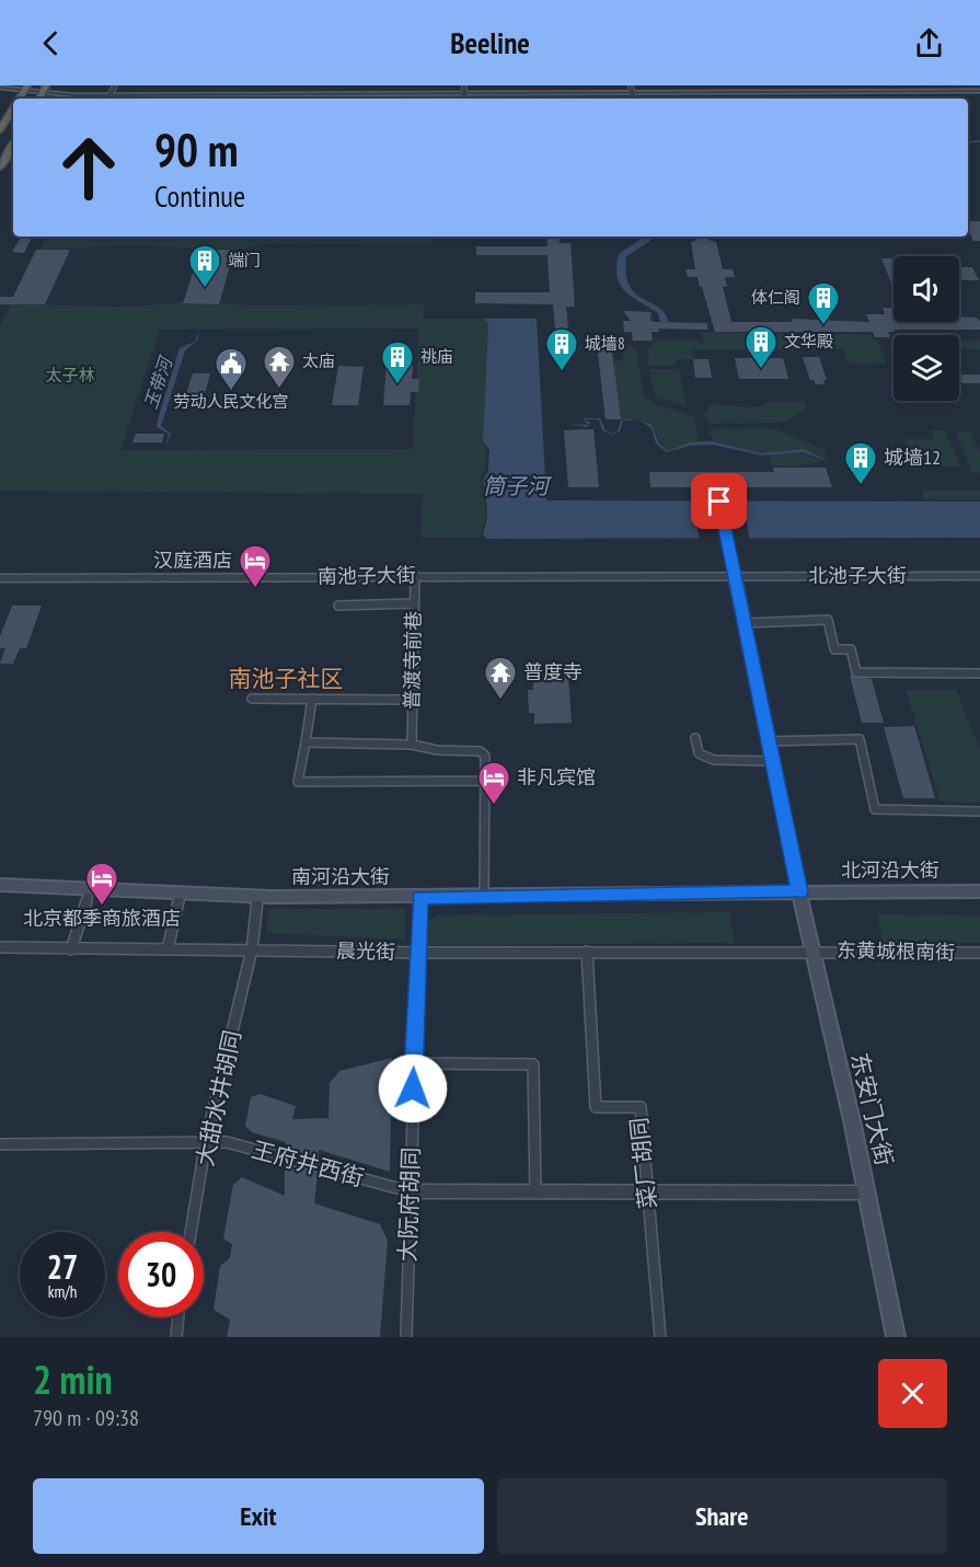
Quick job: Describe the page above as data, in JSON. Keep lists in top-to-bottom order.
{
  "streets": {
    "main road": ["北河沿大街", "南河沿大街", "东安门大街"],
    "street": [
      "南池子大街",
      "北池子大街",
      "普渡寺前巷",
      "晨光街",
      "东黄城根南街",
      "大甜水井胡同",
      "菜厂胡同",
      "王府井西街",
      "大阮府胡同"
    ]
  },
  "crossings": [
    ["南池子大街", "北池子大街"],
    ["南池子大街", "普渡寺前巷"],
    ["南池子大街", "东安门大街"],
    ["北池子大街", "东安门大街"],
    ["北河沿大街", "南河沿大街"],
    ["北河沿大街", "东安门大街"],
    ["南河沿大街", "大甜水井胡同"],
    ["南河沿大街", "东安门大街"],
    ["南河沿大街", "大阮府胡同"],
    ["晨光街", "东黄城根南街"],
    ["晨光街", "大甜水井胡同"],
    ["晨光街", "东安门大街"],
    ["晨光街", "菜厂胡同"],
    ["晨光街", "大阮府胡同"],
    ["东黄城根南街", "东安门大街"],
    ["大甜水井胡同", "王府井西街"],
    ["王府井西街", "大阮府胡同"]
  ],
  "districts": ["南池子社区"],
  "water": ["玉带河", "筒子河"],
  "parks": ["太子林"],
  "places": {
    "building": [
      "端门",
      "体仁阁",
      "文华殿",
      "城墙8",
      "祧庙",
      "城墙12"
    ],
    "temple": ["太庙", "普度寺"],
    "public building": ["劳动人民文化宫"],
    "hotel": ["汉庭酒店", "非凡宾馆", "北京都季商旅酒店"]
  },
  "page": {
    "header": "Beeline",
    "turn": ["90 m", "Continue"],
    "speed": "27 km/h",
    "limit": "30",
    "heading": ["2 min", "790 m · 09:38"],
    "buttons": ["Exit", "Share"]
  }
}
